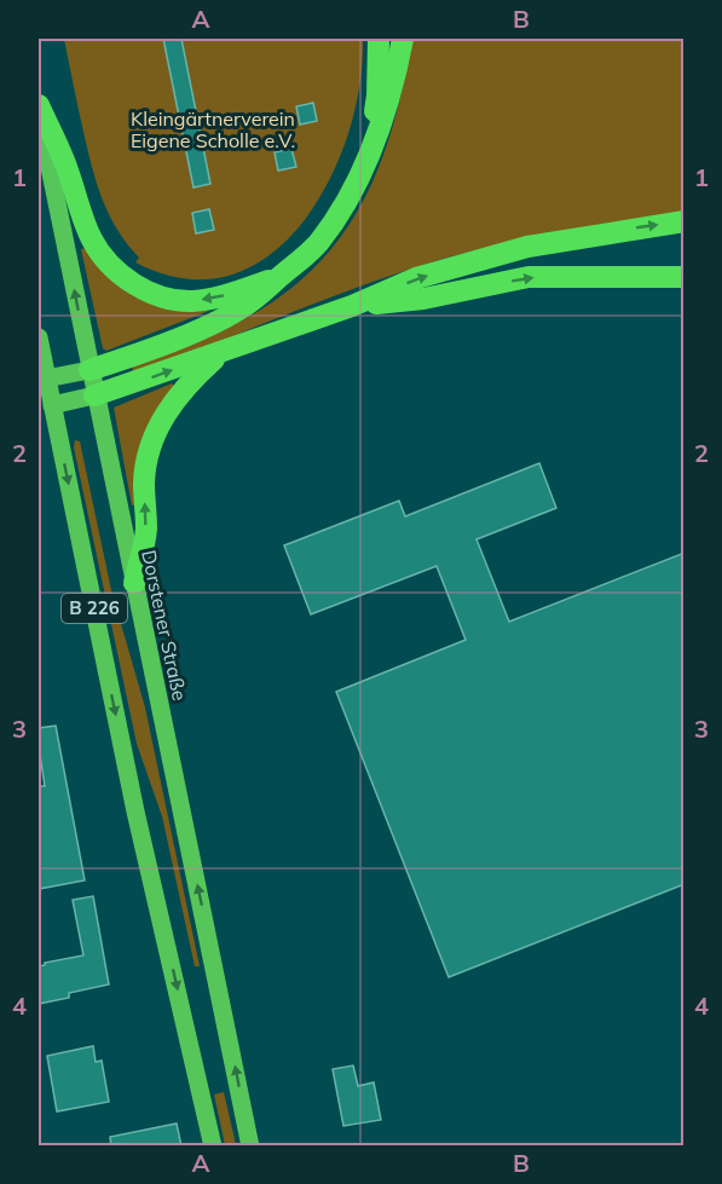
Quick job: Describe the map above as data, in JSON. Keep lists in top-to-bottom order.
{
  "streets": {
    "main road": ["B 226", "Dorstener Straße"]
  },
  "parks": ["Kleingärtnerverein Eigene Scholle e.V."],
  "grid": {
    "columns": ["A", "B"],
    "rows": [
      "1",
      "2",
      "3",
      "4"
    ]
  }
}
